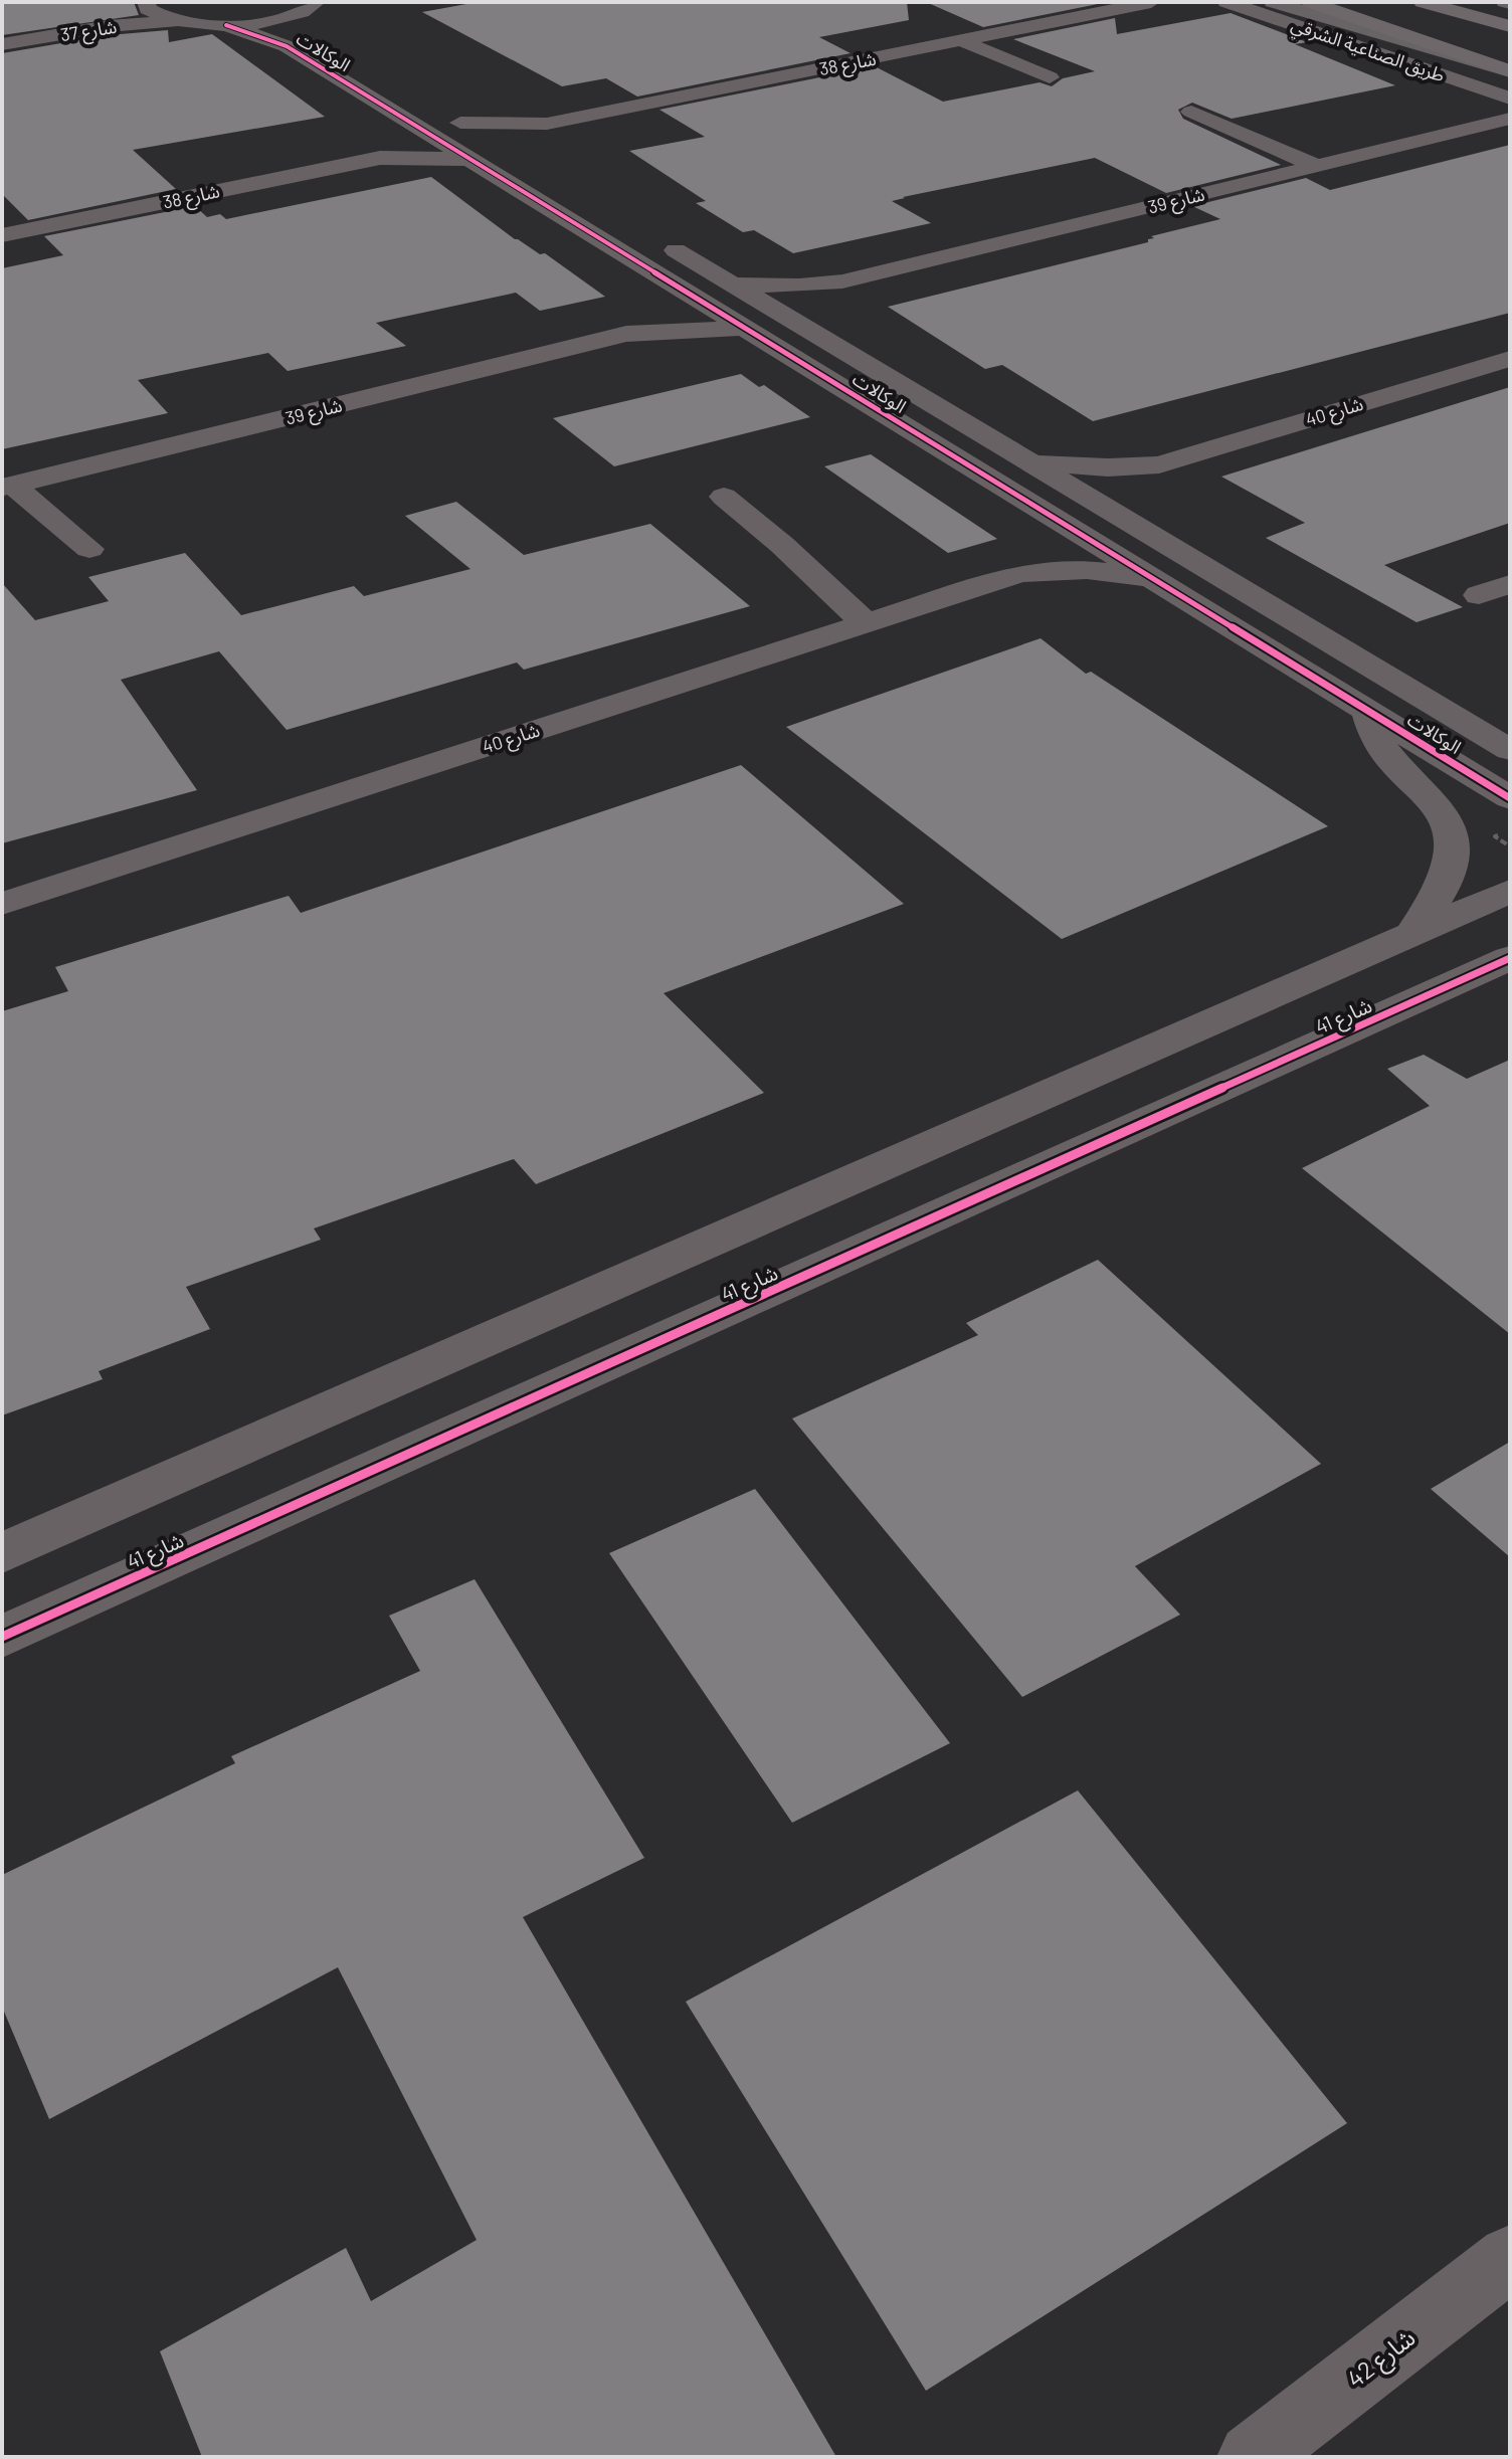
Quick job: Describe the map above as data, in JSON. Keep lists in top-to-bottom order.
{
  "streets": {
    "main road": ["طريق الصناعية الشرقي"],
    "street": [
      "شارع 37",
      "الوكالات",
      "شارع 38",
      "شارع 39",
      "شارع 40",
      "شارع 41",
      "شارع 42"
    ]
  },
  "crossings": [
    ["شارع 37", "الوكالات"],
    ["الوكالات", "شارع 38"],
    ["الوكالات", "شارع 39"],
    ["الوكالات", "شارع 40"]
  ]
}
